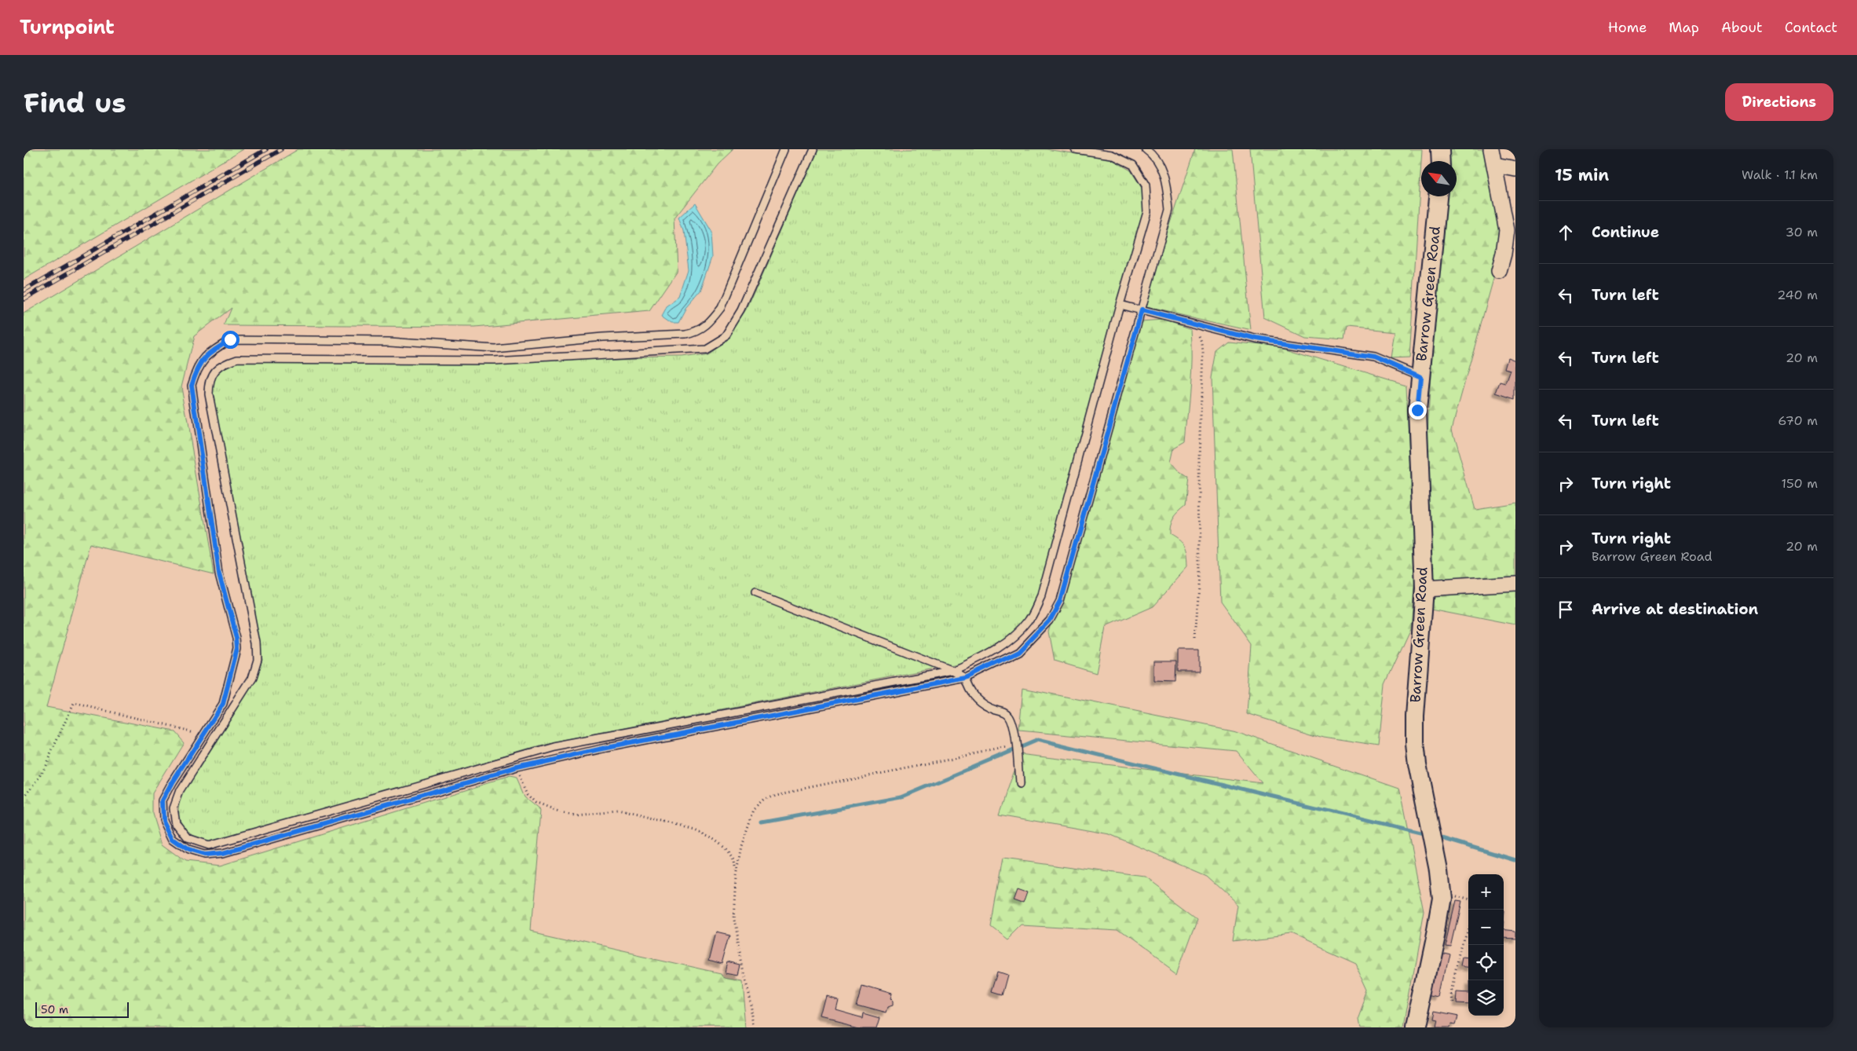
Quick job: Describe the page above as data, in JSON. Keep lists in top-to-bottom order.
{
  "streets": {
    "street": ["Barrow Green Road"]
  },
  "scale_bar": "50 m",
  "north": "top left",
  "page": {
    "header": "Turnpoint",
    "nav": [
      "Home",
      "Map",
      "About",
      "Contact"
    ],
    "buttons": "Directions",
    "title": "Find us",
    "heading": ["15 min", "Walk · 1.1 km"],
    "list": [
      ["Continue", "30 m"],
      ["Turn left", "240 m"],
      ["Turn left", "20 m"],
      ["Turn left", "670 m"],
      ["Turn right", "150 m"],
      ["Turn right", "Barrow Green Road", "20 m"],
      "Arrive at destination"
    ],
    "map_buttons": ["+", "−"],
    "scale": "50 m"
  }
}
